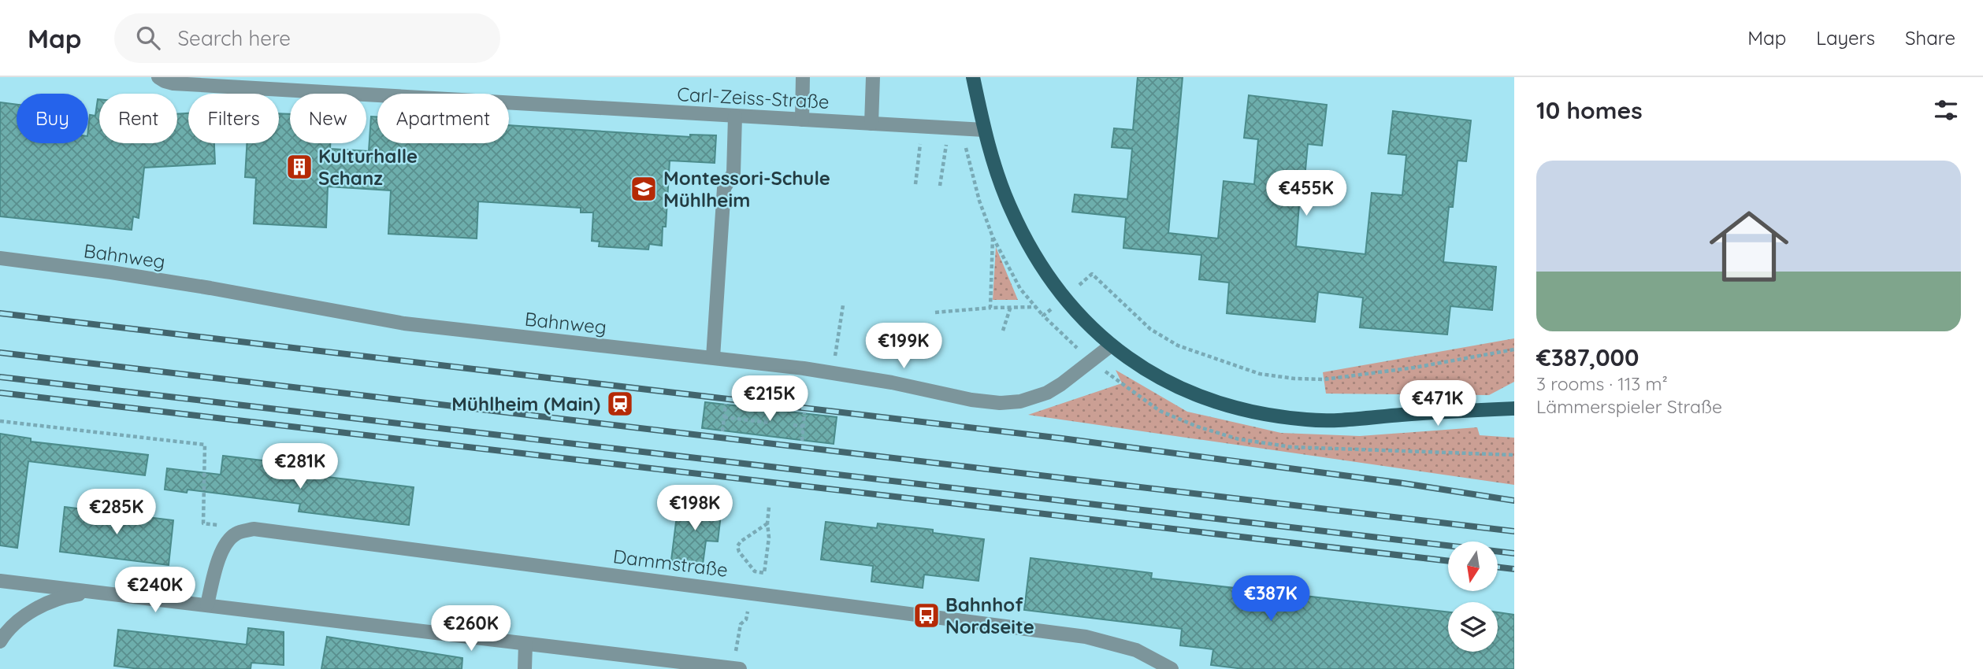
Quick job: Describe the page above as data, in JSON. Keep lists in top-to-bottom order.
{
  "streets": {
    "street": ["Carl-Zeiss-Straße", "Bahnweg", "Dammstraße"]
  },
  "places": {
    "building": ["Kulturhalle Schanz"],
    "school or university": ["Montessori-Schule Mühlheim"],
    "station": ["Mühlheim (Main)"],
    "bus stop": ["Bahnhof Nordseite"]
  },
  "north": "bottom",
  "page": {
    "header": "Map",
    "search": "Search here",
    "nav": ["Map", "Layers", "Share"],
    "heading": "10 homes",
    "chip": [
      "Buy",
      "Rent",
      "Filters",
      "New",
      "Apartment"
    ],
    "list": [
      {
        "name": "€387,000",
        "note": "3 rooms · 113 m² · Lämmerspieler Straße"
      }
    ],
    "price": [
      "€455K",
      "€199K",
      "€215K",
      "€471K",
      "€281K",
      "€198K",
      "€285K",
      "€240K",
      "€387K",
      "€260K"
    ]
  }
}
